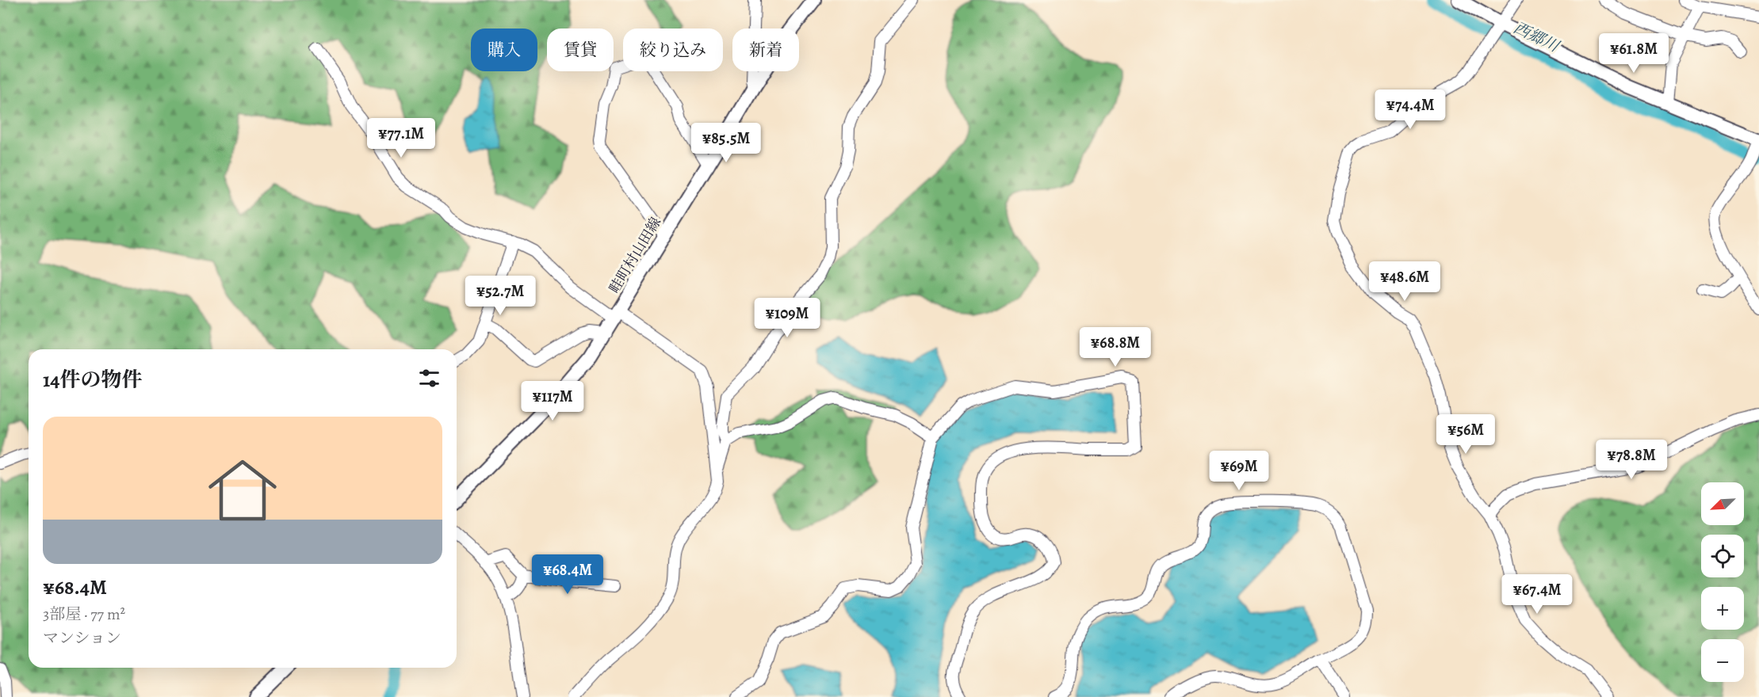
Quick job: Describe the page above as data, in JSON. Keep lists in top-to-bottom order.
{
  "streets": {
    "main road": ["畦町村山田線"]
  },
  "water": ["西郷川"],
  "north": "bottom left",
  "page": {
    "chip": [
      "購入",
      "賃貸",
      "絞り込み",
      "新着"
    ],
    "price": [
      "¥61.8M",
      "¥74.4M",
      "¥77.1M",
      "¥85.5M",
      "¥48.6M",
      "¥52.7M",
      "¥109M",
      "¥68.8M",
      "¥117M",
      "¥56M",
      "¥78.8M",
      "¥69M",
      "¥68.4M",
      "¥67.4M"
    ],
    "heading": "14件の物件",
    "list": [
      {
        "name": "¥68.4M",
        "note": "3部屋 · 77 m² · マンション"
      }
    ],
    "map_buttons": ["+", "−"]
  }
}
